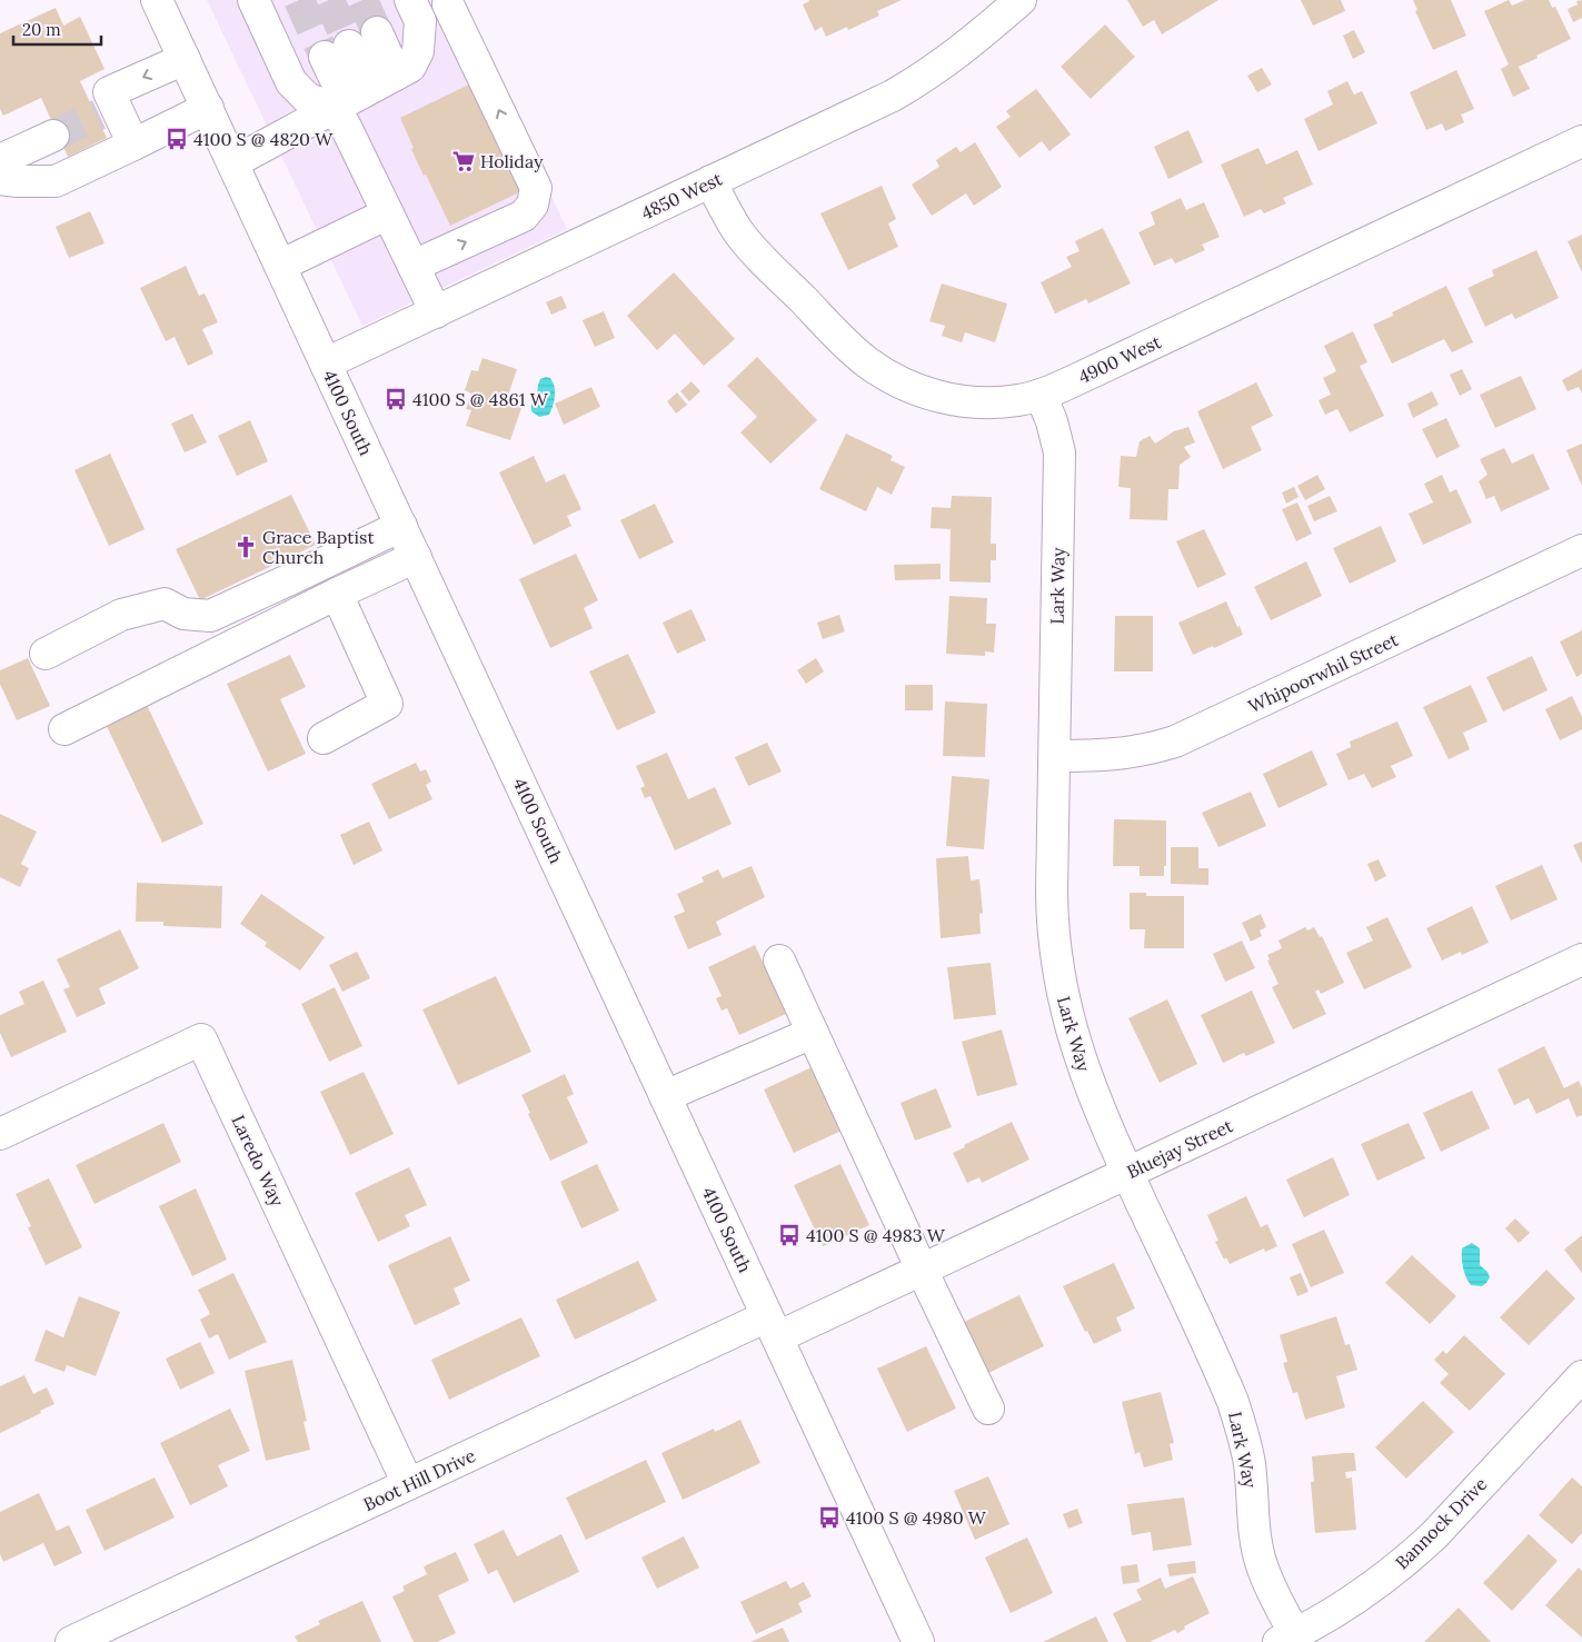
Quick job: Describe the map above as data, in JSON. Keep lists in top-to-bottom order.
{
  "streets": {
    "street": [
      "4850 West",
      "4900 West",
      "4100 South",
      "Lark Way",
      "Whipoorwhil Street",
      "Bluejay Street",
      "Laredo Way",
      "Boot Hill Drive",
      "Bannock Drive"
    ]
  },
  "crossings": [
    ["4850 West", "4900 West"],
    ["4850 West", "4100 South"],
    ["4900 West", "Lark Way"],
    ["4100 South", "Bluejay Street"],
    ["4100 South", "Boot Hill Drive"],
    ["Lark Way", "Whipoorwhil Street"],
    ["Lark Way", "Bluejay Street"],
    ["Lark Way", "Bannock Drive"],
    ["Bluejay Street", "Boot Hill Drive"],
    ["Laredo Way", "Boot Hill Drive"]
  ],
  "places": {
    "bus stop": [
      "4100 S @ 4820 W",
      "4100 S @ 4861 W",
      "4100 S @ 4983 W",
      "4100 S @ 4980 W"
    ],
    "supermarket": ["Holiday"],
    "church": ["Grace Baptist Church"]
  },
  "scale_bar": "20 m"
}
